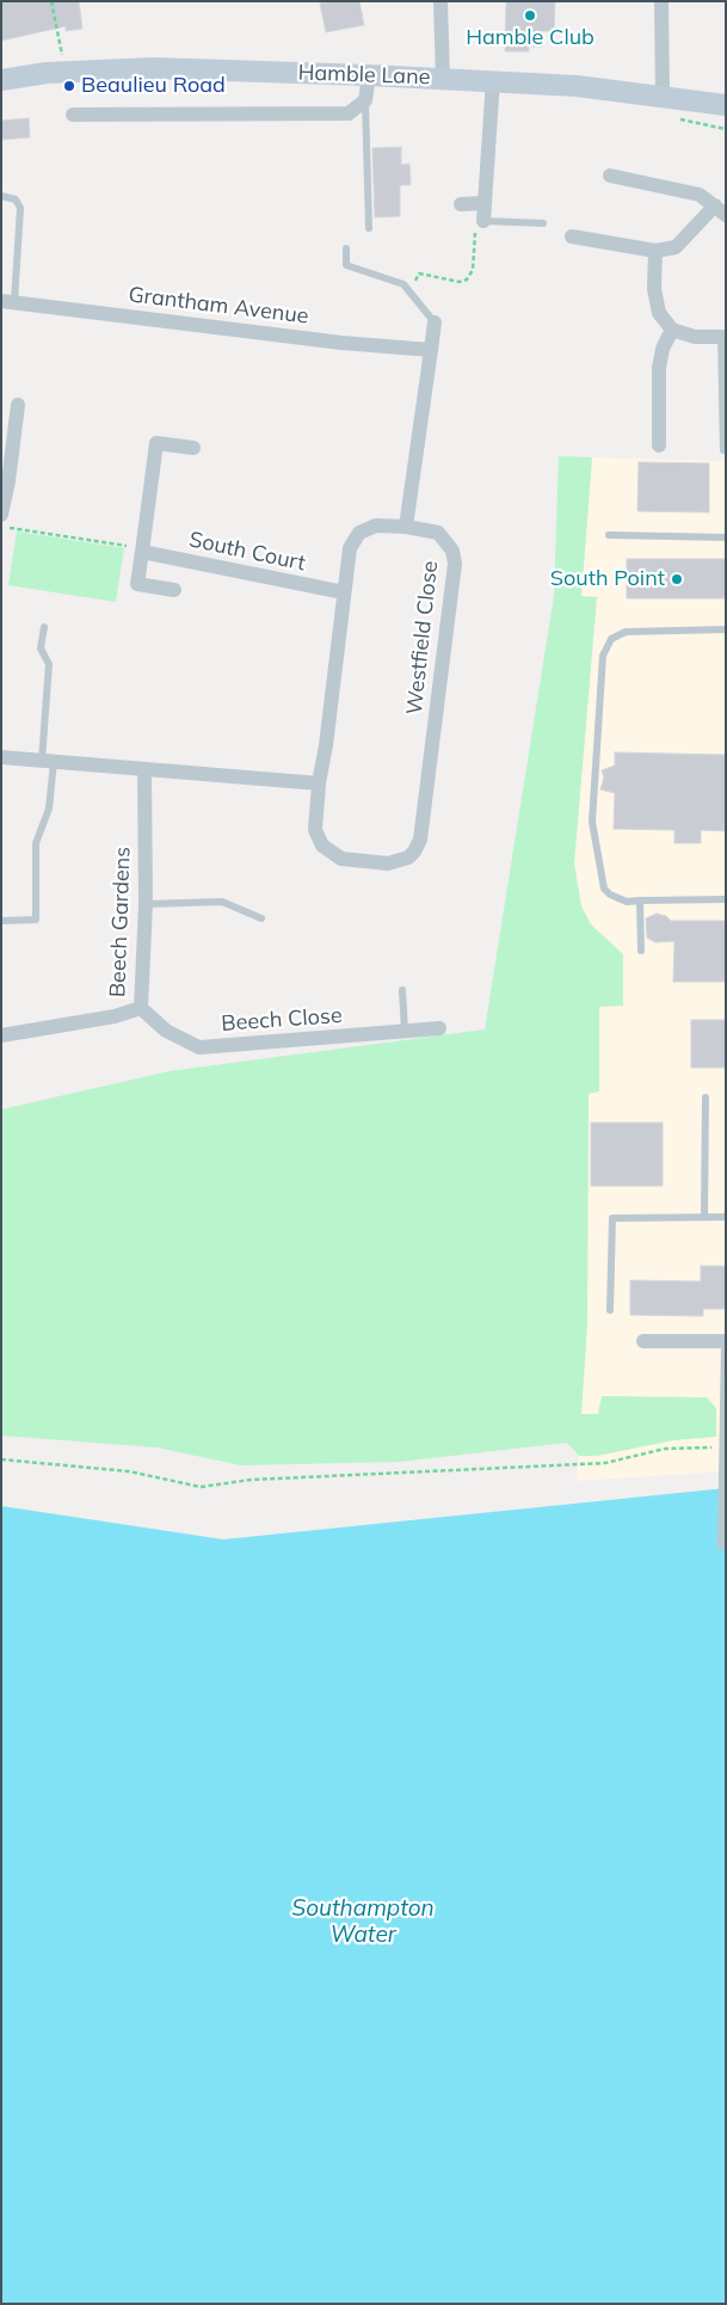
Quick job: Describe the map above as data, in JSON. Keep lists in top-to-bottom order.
{
  "streets": {
    "main road": ["Hamble Lane"],
    "street": [
      "Grantham Avenue",
      "South Court",
      "Westfield Close",
      "Beech Gardens",
      "Beech Close"
    ]
  },
  "crossings": [
    ["South Court", "Westfield Close"],
    ["Beech Gardens", "Beech Close"]
  ],
  "water": ["Southampton Water"],
  "places": ["Hamble Club", "Beaulieu Road", "South Point"]
}
